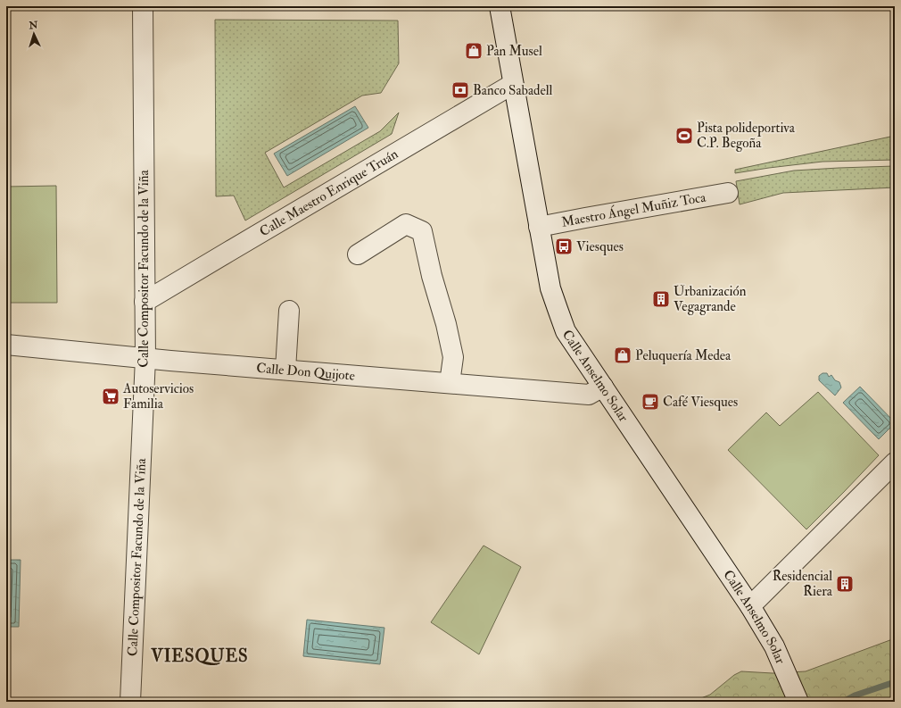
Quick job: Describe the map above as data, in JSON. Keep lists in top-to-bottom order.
{
  "streets": {
    "street": [
      "Calle Maestro Enrique Truán",
      "Maestro Ángel Muñiz Toca",
      "Calle Compositor Facundo de la Viña",
      "Calle Don Quijote",
      "Calle Anselmo Solar"
    ]
  },
  "crossings": [
    ["Calle Maestro Enrique Truán", "Calle Compositor Facundo de la Viña"],
    ["Calle Maestro Enrique Truán", "Calle Anselmo Solar"],
    ["Maestro Ángel Muñiz Toca", "Calle Anselmo Solar"],
    ["Calle Compositor Facundo de la Viña", "Calle Don Quijote"],
    ["Calle Don Quijote", "Calle Anselmo Solar"]
  ],
  "districts": ["VIESQUES"],
  "places": {
    "shop": ["Pan Musel", "Peluquería Medea"],
    "bank": ["Banco Sabadell"],
    "sports": ["Pista polideportiva C.P. Begoña"],
    "bus stop": ["Viesques"],
    "building": ["Urbanización Vegagrande", "Residencial Riera"],
    "supermarket": ["Autoservicios Familia"],
    "cafe": ["Café Viesques"]
  },
  "north": "top"
}
